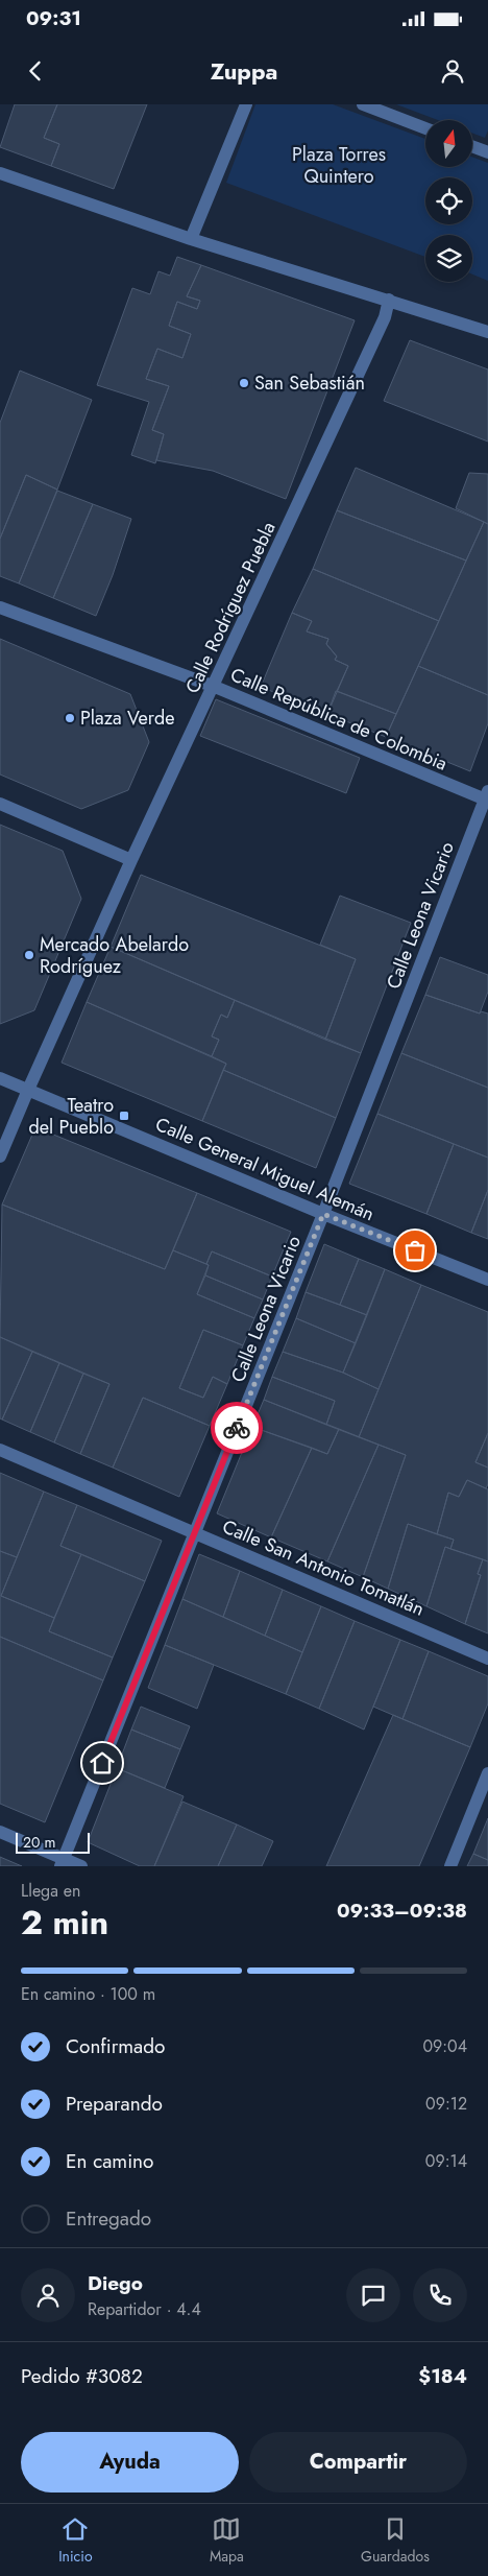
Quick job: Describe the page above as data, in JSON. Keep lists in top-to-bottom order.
{
  "streets": {
    "street": [
      "Calle Rodríguez Puebla",
      "Calle República de Colombia",
      "Calle Leona Vicario",
      "Calle General Miguel Alemán",
      "Calle San Antonio Tomatlán"
    ]
  },
  "crossings": [
    ["Calle Rodríguez Puebla", "Calle República de Colombia"],
    ["Calle Rodríguez Puebla", "Calle General Miguel Alemán"],
    ["Calle República de Colombia", "Calle Leona Vicario"],
    ["Calle Leona Vicario", "Calle General Miguel Alemán"],
    ["Calle Leona Vicario", "Calle San Antonio Tomatlán"]
  ],
  "parks": ["Plaza Torres Quintero"],
  "places": {
    "other": ["San Sebastián", "Plaza Verde", "Mercado Abelardo Rodríguez"],
    "transit": ["Teatro del Pueblo"]
  },
  "scale_bar": "20 m",
  "north": "top",
  "page": {
    "status": "09:31",
    "header": "Zuppa",
    "scale": "20 m",
    "heading": ["2 min", "Llega en", "09:33–09:38"],
    "panel": [
      "Diego",
      "Repartidor · 4.4",
      "Pedido #3082",
      "$184"
    ],
    "bar": "En camino · 100 m",
    "list": [
      ["Confirmado", "09:04"],
      ["Preparando", "09:12"],
      ["En camino", "09:14"],
      "Entregado"
    ],
    "buttons": ["Ayuda", "Compartir"],
    "tabs": ["Inicio", "Mapa", "Guardados"]
  }
}
